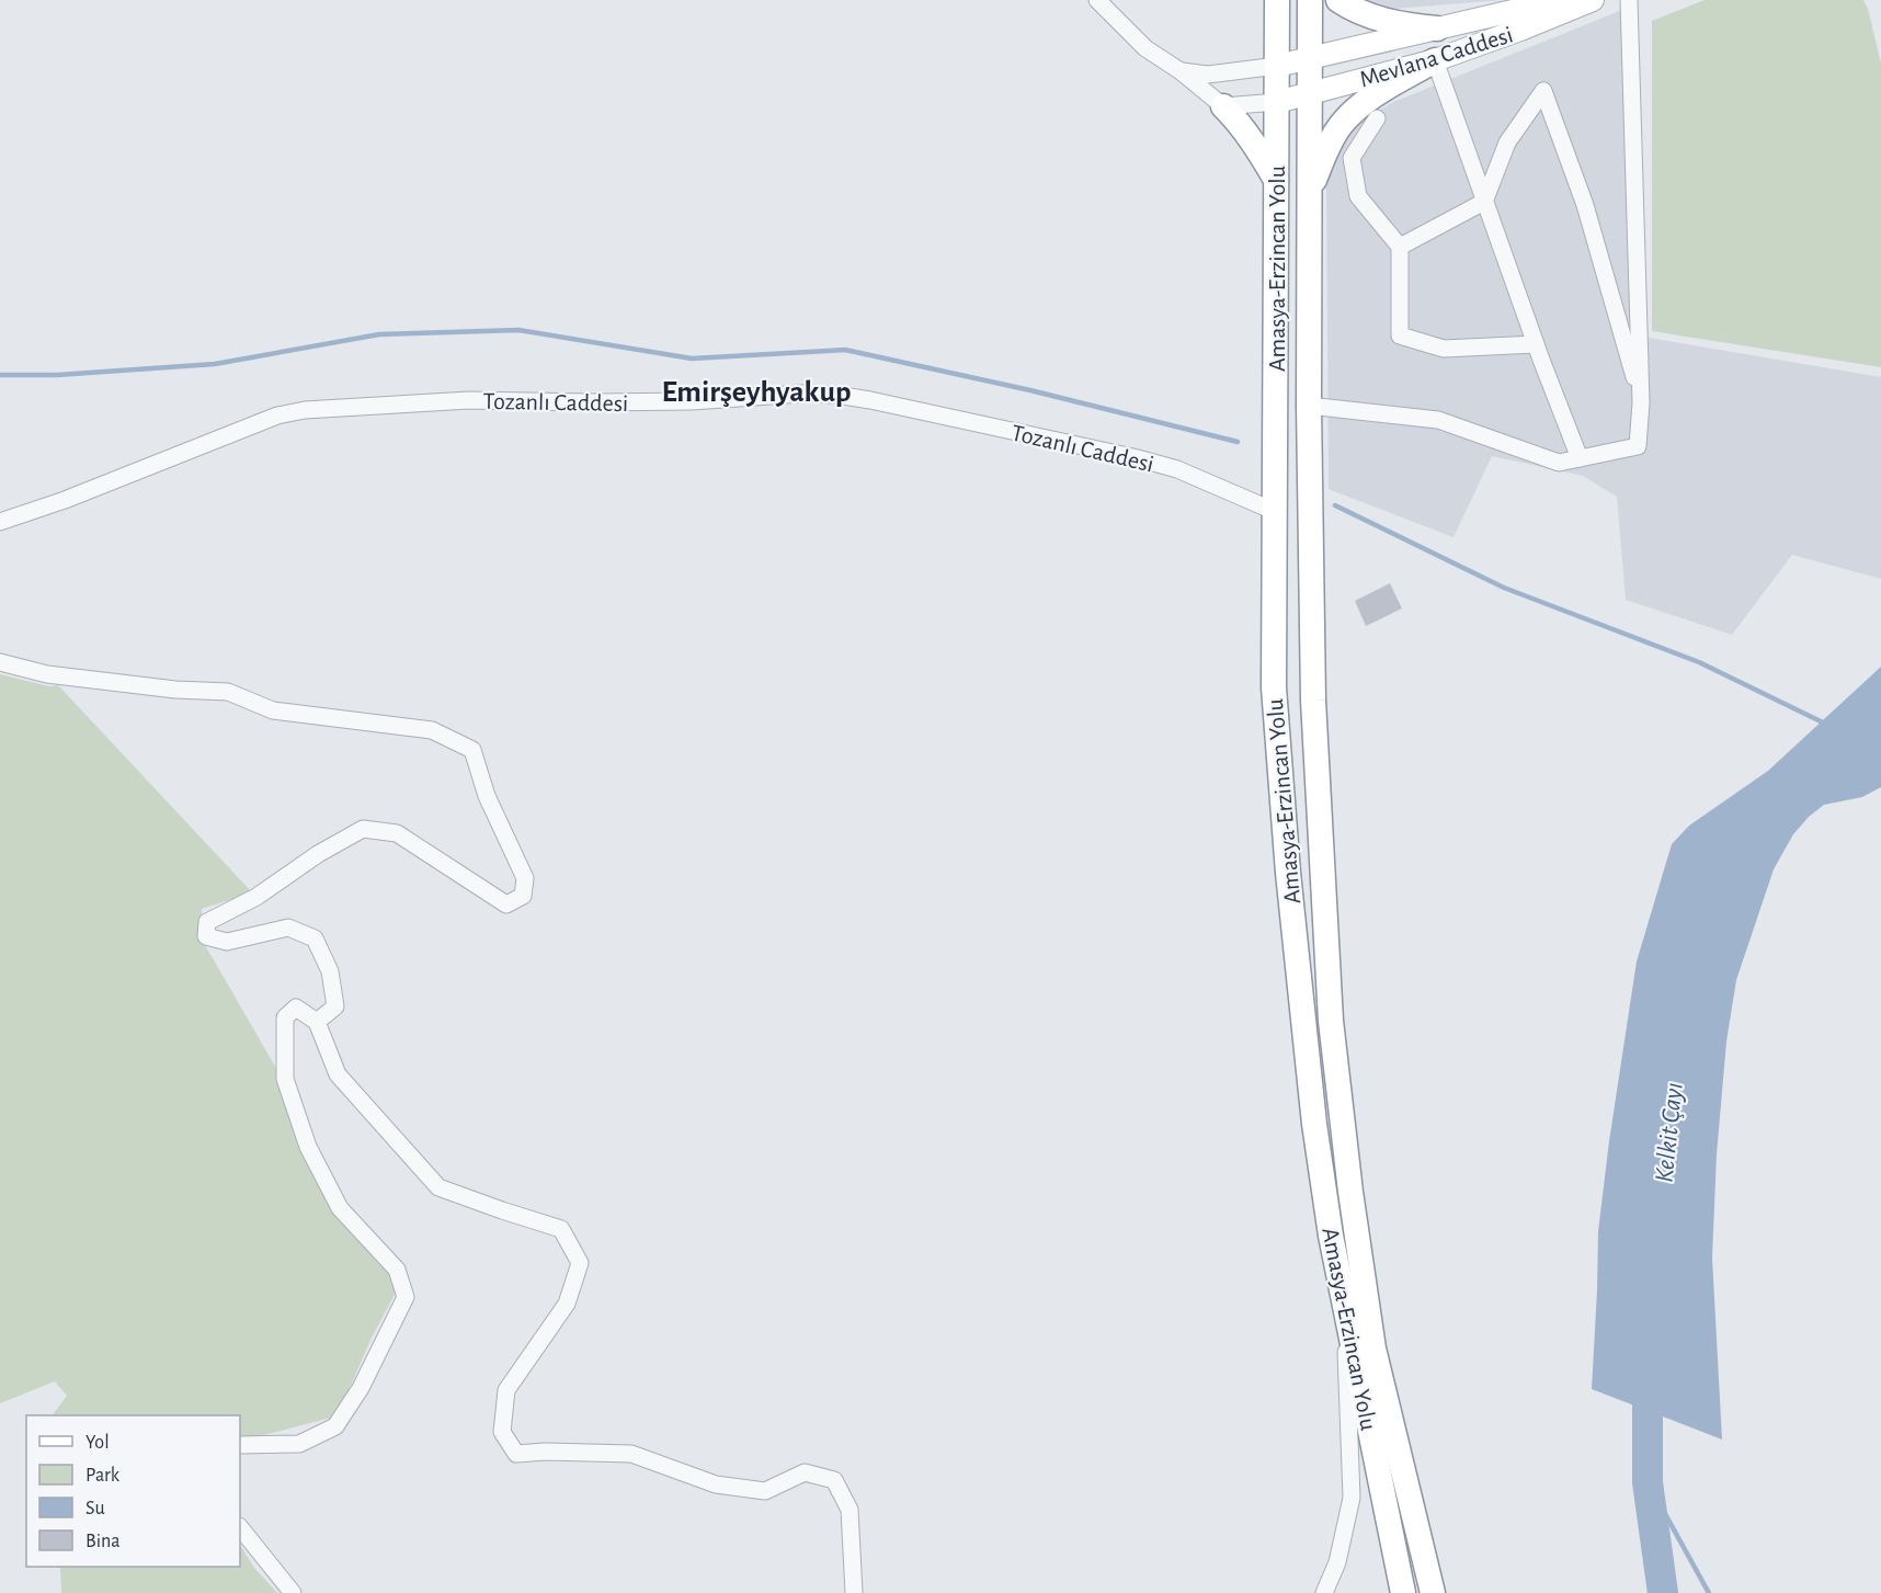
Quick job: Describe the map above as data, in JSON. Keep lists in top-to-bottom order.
{
  "streets": {
    "highway": ["Amasya-Erzincan Yolu"],
    "main road": ["Mevlana Caddesi"],
    "street": ["Tozanlı Caddesi"]
  },
  "crossings": [
    ["Mevlana Caddesi", "Amasya-Erzincan Yolu"],
    ["Amasya-Erzincan Yolu", "Tozanlı Caddesi"]
  ],
  "districts": ["Emirşeyhyakup"],
  "water": ["Kelkit Çayı"],
  "legend": [
    "Yol",
    "Park",
    "Su",
    "Bina"
  ]
}
